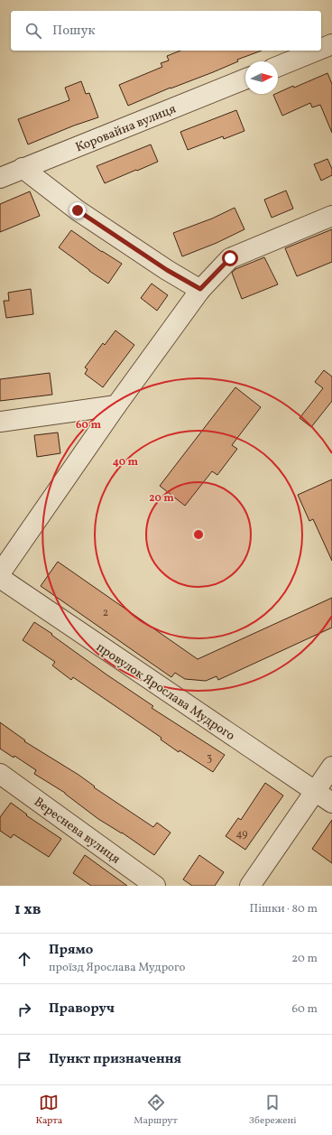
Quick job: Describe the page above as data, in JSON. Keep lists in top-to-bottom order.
{
  "streets": {
    "street": ["Коровайна вулиця", "провулок Ярослава Мудрого", "Вереснева вулиця"]
  },
  "house_numbers": ["2", "3", "49"],
  "north": "right",
  "page": {
    "search": "Пошук",
    "heading": ["1 хв", "Пішки · 80 m"],
    "list": [
      ["Прямо", "проїзд Ярослава Мудрого", "20 m"],
      ["Праворуч", "60 m"],
      "Пункт призначення"
    ],
    "nav": ["Карта", "Маршрут", "Збережені"]
  },
  "rings": ["60 m", "40 m", "20 m"]
}
